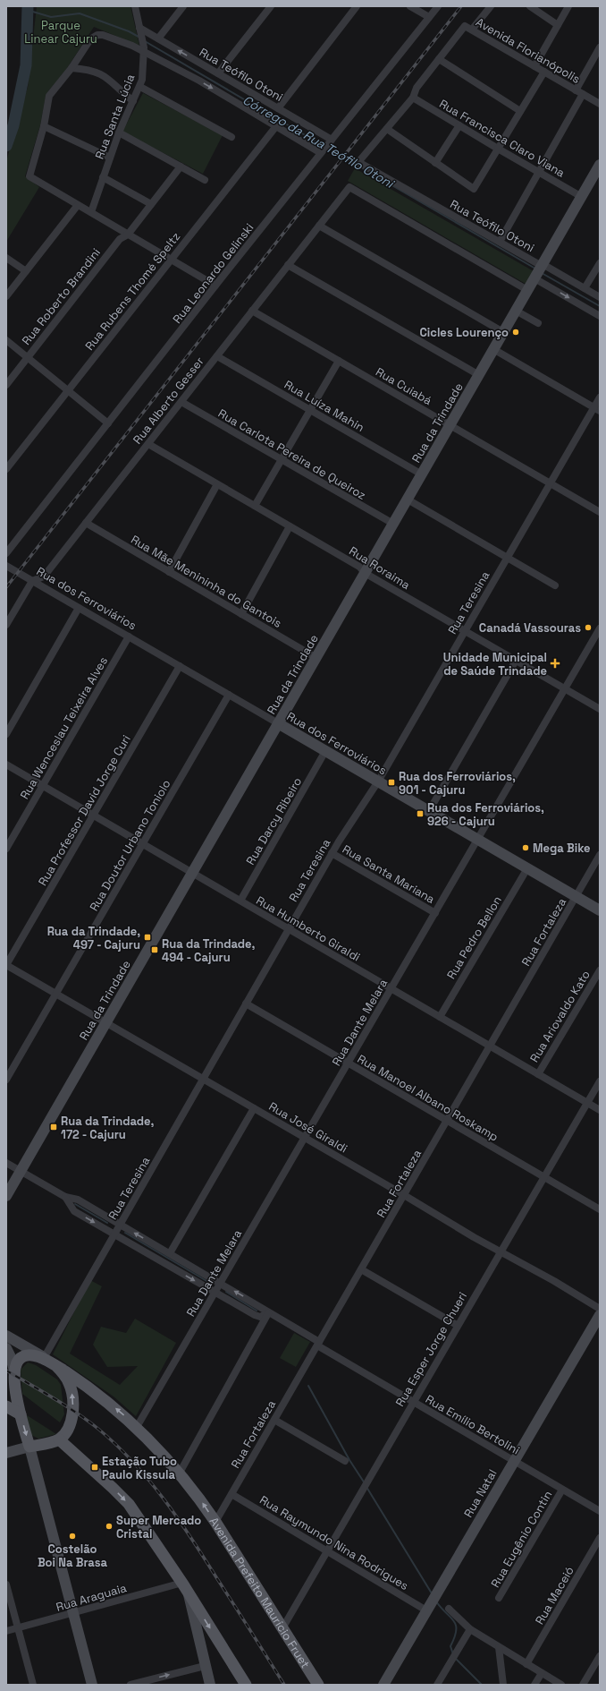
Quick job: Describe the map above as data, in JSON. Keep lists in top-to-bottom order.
{
  "streets": {
    "main road": [
      "Rua da Trindade",
      "Rua dos Ferroviários",
      "Rua Natal",
      "Avenida Prefeito Maurício Fruet"
    ],
    "street": [
      "Avenida Florianópolis",
      "Rua Teófilo Otoni",
      "Rua Santa Lúcia",
      "Rua Francisca Claro Viana",
      "Rua Leonardo Gelinski",
      "Rua Rubens Thomé Speltz",
      "Rua Roberto Brandini",
      "Rua Cuiabá",
      "Rua Alberto Gesser",
      "Rua Luíza Mahin",
      "Rua Carlota Pereira de Queiroz",
      "Rua Roraima",
      "Rua Mãe Menininha do Gantois",
      "Rua Teresina",
      "Rua Wenceslau Teixeira Alves",
      "Rua Professor David Jorge Curi",
      "Rua Darcy Ribeiro",
      "Rua Doutor Urbano Toniolo",
      "Rua Santa Mariana",
      "Rua Humberto Giraldi",
      "Rua Fortaleza",
      "Rua Pedro Bellon",
      "Rua Ariovaldo Kato",
      "Rua Dante Melara",
      "Rua Manoel Albano Roskamp",
      "Rua José Giraldi",
      "Rua Esper Jorge Chueri",
      "Rua Emílio Bertolini",
      "Rua Eugênio Contin",
      "Rua Raymundo Nina Rodrigues",
      "Rua Maceió",
      "Rua Araguaia"
    ]
  },
  "crossings": [
    ["Rua Teófilo Otoni", "Rua Santa Lúcia"],
    ["Rua Teófilo Otoni", "Rua Leonardo Gelinski"],
    ["Rua Teófilo Otoni", "Rua da Trindade"],
    ["Rua Francisca Claro Viana", "Rua da Trindade"],
    ["Rua Cuiabá", "Rua Alberto Gesser"],
    ["Rua Cuiabá", "Rua da Trindade"],
    ["Rua Cuiabá", "Rua Teresina"],
    ["Rua Alberto Gesser", "Rua Luíza Mahin"],
    ["Rua Alberto Gesser", "Rua da Trindade"],
    ["Rua Alberto Gesser", "Rua Carlota Pereira de Queiroz"],
    ["Rua Alberto Gesser", "Rua Roraima"],
    ["Rua Alberto Gesser", "Rua Mãe Menininha do Gantois"],
    ["Rua Alberto Gesser", "Rua dos Ferroviários"],
    ["Rua Luíza Mahin", "Rua da Trindade"],
    ["Rua da Trindade", "Rua Carlota Pereira de Queiroz"],
    ["Rua da Trindade", "Rua Roraima"],
    ["Rua da Trindade", "Rua Mãe Menininha do Gantois"],
    ["Rua da Trindade", "Rua dos Ferroviários"],
    ["Rua da Trindade", "Rua Humberto Giraldi"],
    ["Rua da Trindade", "Rua José Giraldi"],
    ["Rua da Trindade", "Rua Emílio Bertolini"],
    ["Rua Roraima", "Rua Teresina"],
    ["Rua Roraima", "Rua Dante Melara"],
    ["Rua dos Ferroviários", "Rua Teresina"],
    ["Rua dos Ferroviários", "Rua Wenceslau Teixeira Alves"],
    ["Rua dos Ferroviários", "Rua Professor David Jorge Curi"],
    ["Rua dos Ferroviários", "Rua Darcy Ribeiro"],
    ["Rua dos Ferroviários", "Rua Doutor Urbano Toniolo"],
    ["Rua dos Ferroviários", "Rua Fortaleza"],
    ["Rua dos Ferroviários", "Rua Pedro Bellon"],
    ["Rua dos Ferroviários", "Rua Dante Melara"],
    ["Rua Teresina", "Rua Santa Mariana"],
    ["Rua Teresina", "Rua Humberto Giraldi"],
    ["Rua Teresina", "Rua Manoel Albano Roskamp"],
    ["Rua Teresina", "Rua José Giraldi"],
    ["Rua Teresina", "Rua Emílio Bertolini"],
    ["Rua Teresina", "Avenida Prefeito Maurício Fruet"],
    ["Rua Wenceslau Teixeira Alves", "Rua Humberto Giraldi"],
    ["Rua Professor David Jorge Curi", "Rua Humberto Giraldi"],
    ["Rua Professor David Jorge Curi", "Rua José Giraldi"],
    ["Rua Darcy Ribeiro", "Rua Humberto Giraldi"],
    ["Rua Doutor Urbano Toniolo", "Rua Humberto Giraldi"],
    ["Rua Doutor Urbano Toniolo", "Rua José Giraldi"],
    ["Rua Santa Mariana", "Rua Dante Melara"],
    ["Rua Humberto Giraldi", "Rua Fortaleza"],
    ["Rua Humberto Giraldi", "Rua Pedro Bellon"],
    ["Rua Humberto Giraldi", "Rua Ariovaldo Kato"],
    ["Rua Humberto Giraldi", "Rua Dante Melara"],
    ["Rua Humberto Giraldi", "Rua Esper Jorge Chueri"],
    ["Rua Fortaleza", "Rua Manoel Albano Roskamp"],
    ["Rua Fortaleza", "Rua José Giraldi"],
    ["Rua Fortaleza", "Rua Emílio Bertolini"],
    ["Rua Fortaleza", "Rua Raymundo Nina Rodrigues"],
    ["Rua Fortaleza", "Avenida Prefeito Maurício Fruet"],
    ["Rua Dante Melara", "Rua Manoel Albano Roskamp"],
    ["Rua Dante Melara", "Rua José Giraldi"],
    ["Rua Dante Melara", "Rua Emílio Bertolini"],
    ["Rua Dante Melara", "Avenida Prefeito Maurício Fruet"],
    ["Rua Manoel Albano Roskamp", "Rua Esper Jorge Chueri"],
    ["Rua José Giraldi", "Rua Esper Jorge Chueri"],
    ["Rua Esper Jorge Chueri", "Rua Emílio Bertolini"],
    ["Rua Esper Jorge Chueri", "Rua Raymundo Nina Rodrigues"],
    ["Rua Esper Jorge Chueri", "Avenida Prefeito Maurício Fruet"],
    ["Rua Emílio Bertolini", "Rua Natal"],
    ["Rua Emílio Bertolini", "Rua Eugênio Contin"],
    ["Rua Natal", "Rua Raymundo Nina Rodrigues"]
  ],
  "water": ["Córrego da Rua Teófilo Otoni"],
  "parks": ["Parque Linear Cajuru"],
  "places": {
    "other": [
      "Cicles Lourenço",
      "Canadá Vassouras",
      "Mega Bike",
      "Super Mercado Cristal",
      "Costelão Boi Na Brasa"
    ],
    "health": ["Unidade Municipal de Saúde Trindade"],
    "transit": [
      "Rua dos Ferroviários, 901 - Cajuru",
      "Rua dos Ferroviários, 926 - Cajuru",
      "Rua da Trindade, 497 - Cajuru",
      "Rua da Trindade, 494 - Cajuru",
      "Rua da Trindade, 172 - Cajuru",
      "Estação Tubo Paulo Kissula"
    ]
  }
}
